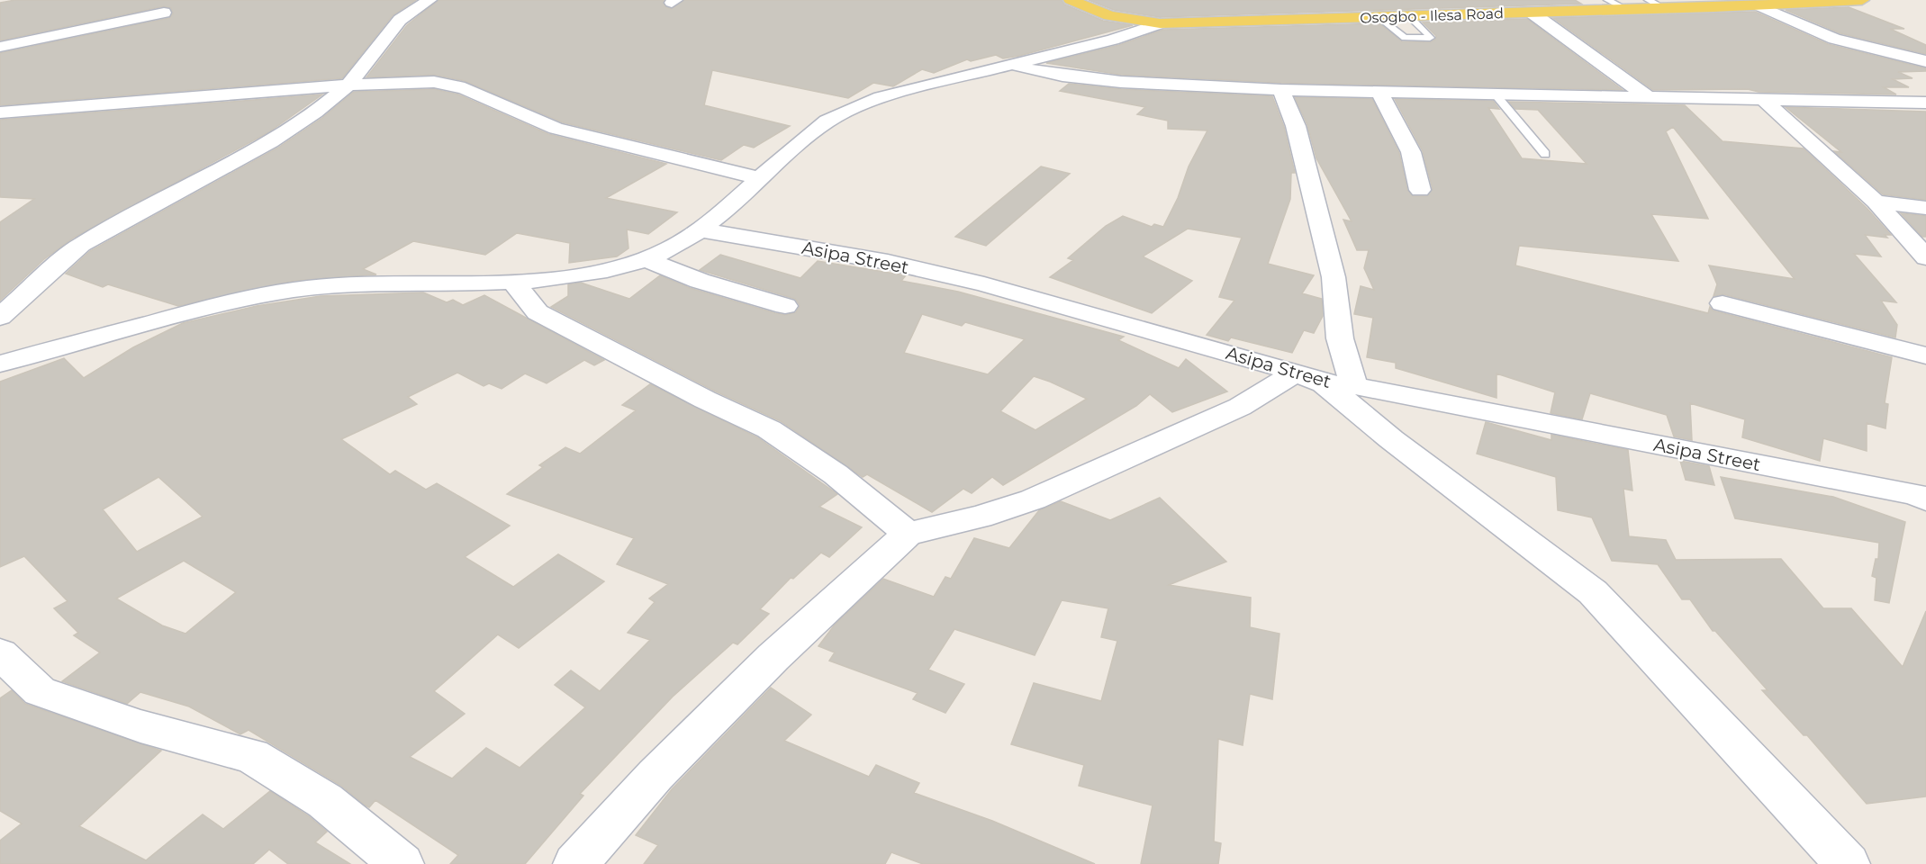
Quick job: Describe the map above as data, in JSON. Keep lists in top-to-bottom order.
{
  "streets": {
    "main road": ["Osogbo - Ilesa Road"],
    "street": ["Asipa Street"]
  }
}
